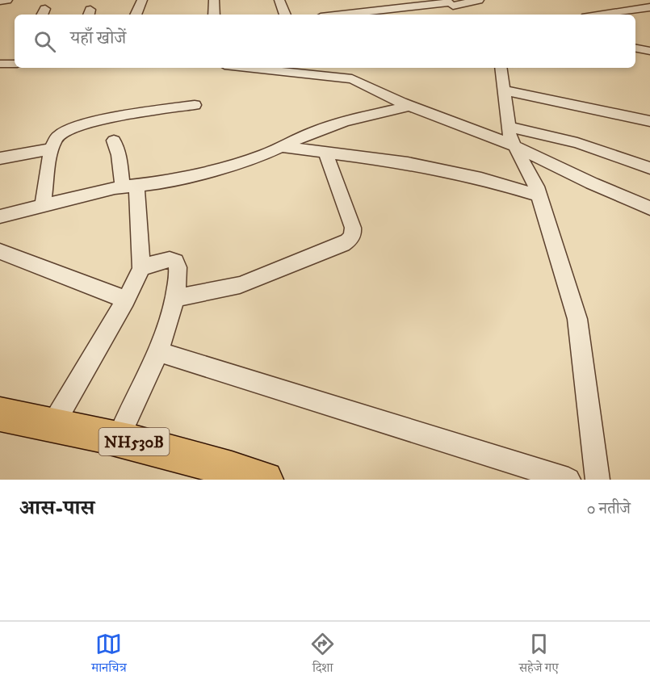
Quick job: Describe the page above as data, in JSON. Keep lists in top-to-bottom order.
{
  "streets": {
    "highway": ["NH530B"]
  },
  "page": {
    "search": "यहाँ खोजें",
    "heading": ["आस-पास", "0 नतीजे"],
    "nav": ["मानचित्र", "दिशा", "सहेजे गए"]
  }
}
